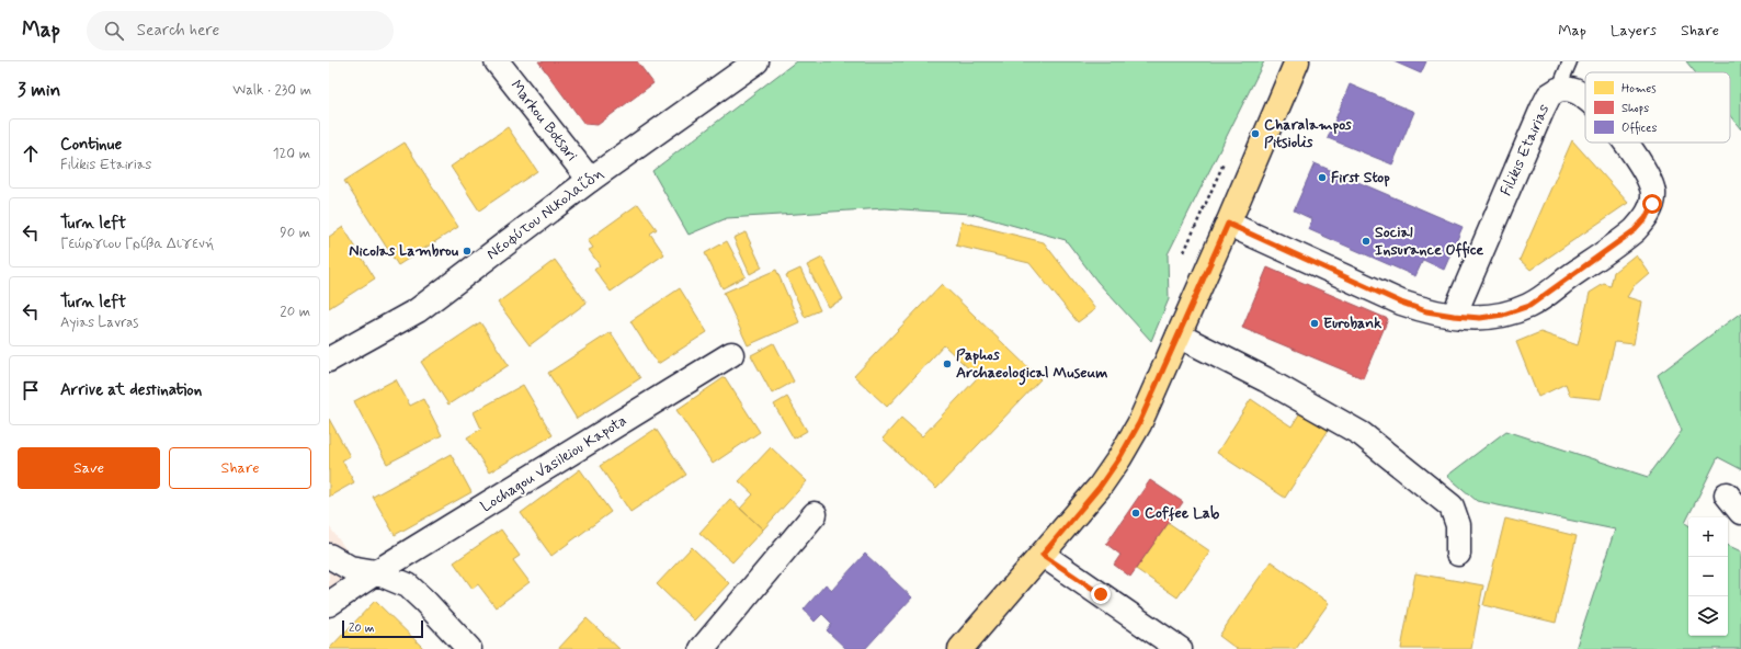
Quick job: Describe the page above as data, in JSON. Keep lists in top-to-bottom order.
{
  "streets": {
    "street": [
      "Markou Botsari",
      "Filikis Etairias",
      "Νεοφύτου Νικολαΐδη",
      "Lochagou Vasileiou Kapota"
    ]
  },
  "crossings": [
    ["Markou Botsari", "Νεοφύτου Νικολαΐδη"]
  ],
  "places": [
    "Charalampos Pitsiolis",
    "First Stop",
    "Social Insurance Office",
    "Nicolas Lambrou",
    "Eurobank",
    "Paphos Archaeological Museum",
    "Coffee Lab"
  ],
  "legend": ["Homes", "Shops", "Offices"],
  "scale_bar": "20 m",
  "page": {
    "header": "Map",
    "search": "Search here",
    "nav": ["Map", "Layers", "Share"],
    "heading": ["3 min", "Walk · 230 m"],
    "list": [
      ["Continue", "Filikis Etairias", "120 m"],
      ["Turn left", "Γεώργιου Γρίβα Διγενή", "90 m"],
      ["Turn left", "Ayias Lavras", "20 m"],
      "Arrive at destination"
    ],
    "buttons": ["Save", "Share"],
    "map_buttons": ["+", "−"],
    "scale": "20 m"
  }
}
